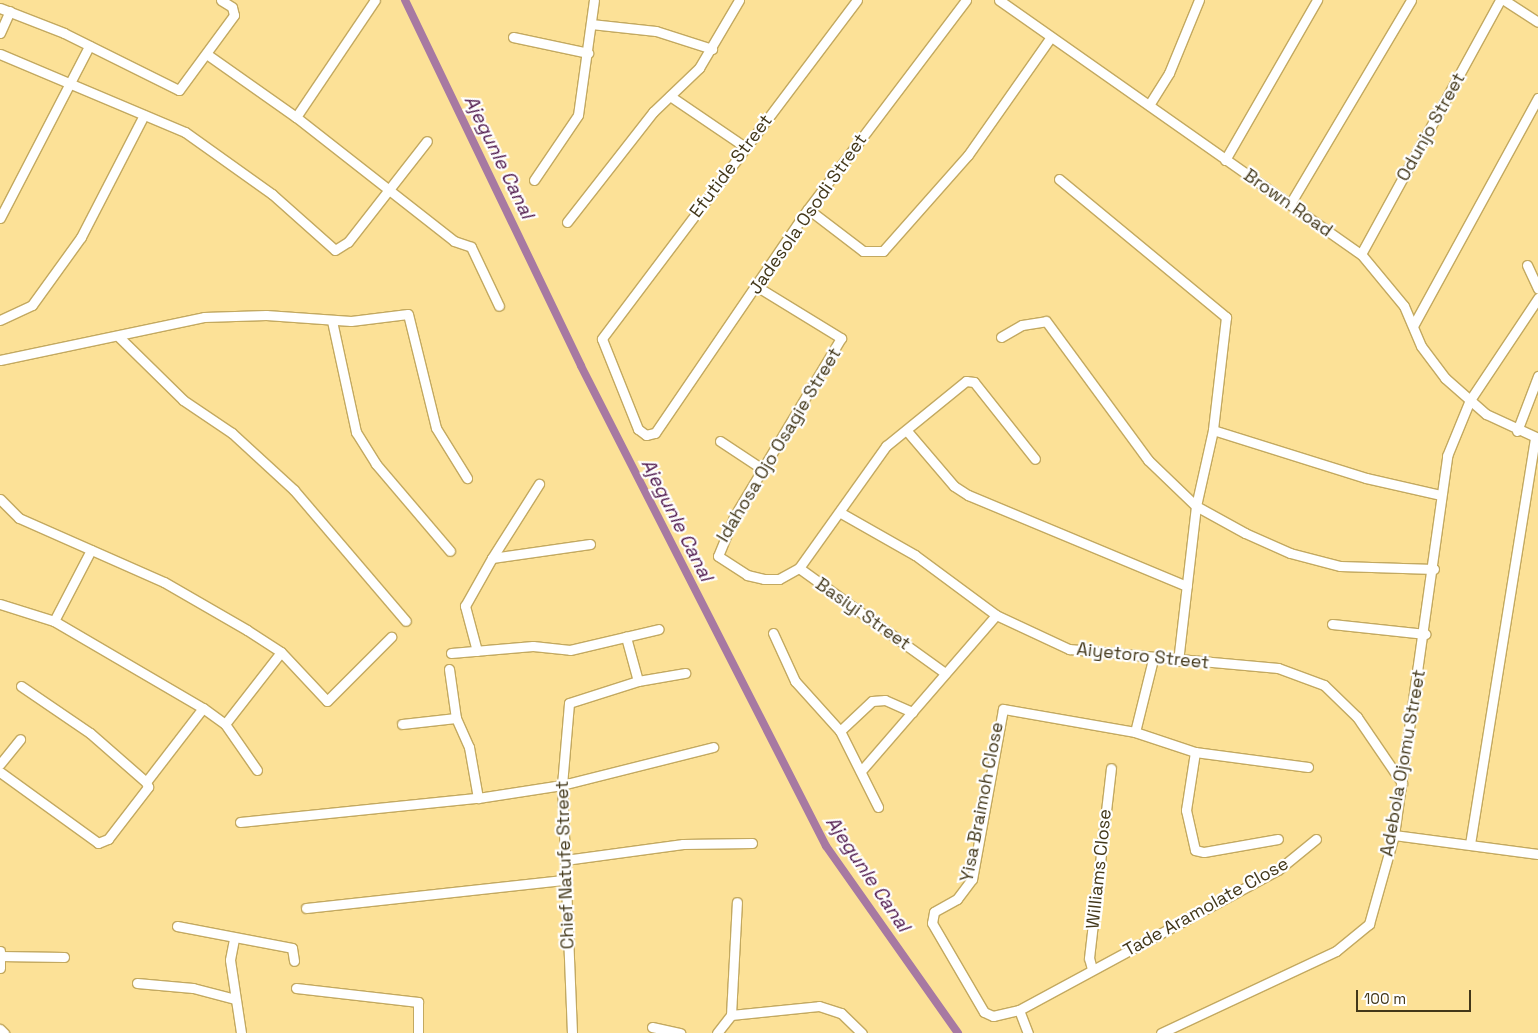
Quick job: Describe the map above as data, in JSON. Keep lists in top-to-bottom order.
{
  "streets": {
    "street": [
      "Odunjo Street",
      "Efutide Street",
      "Brown Road",
      "Jadesola Osodi Street",
      "Idahosa Ojo Osagie Street",
      "Basiyi Street",
      "Aiyetoro Street",
      "Adebola Ojomu Street",
      "Yisa Braimoh Close",
      "Chief Natufe Street",
      "Williams Close",
      "Tade Aramolate Close"
    ]
  },
  "crossings": [
    ["Odunjo Street", "Brown Road"],
    ["Efutide Street", "Jadesola Osodi Street"],
    ["Brown Road", "Adebola Ojomu Street"],
    ["Jadesola Osodi Street", "Idahosa Ojo Osagie Street"],
    ["Idahosa Ojo Osagie Street", "Basiyi Street"],
    ["Aiyetoro Street", "Adebola Ojomu Street"],
    ["Yisa Braimoh Close", "Tade Aramolate Close"],
    ["Williams Close", "Tade Aramolate Close"]
  ],
  "water": ["Ajegunle Canal"],
  "scale_bar": "100 m"
}
